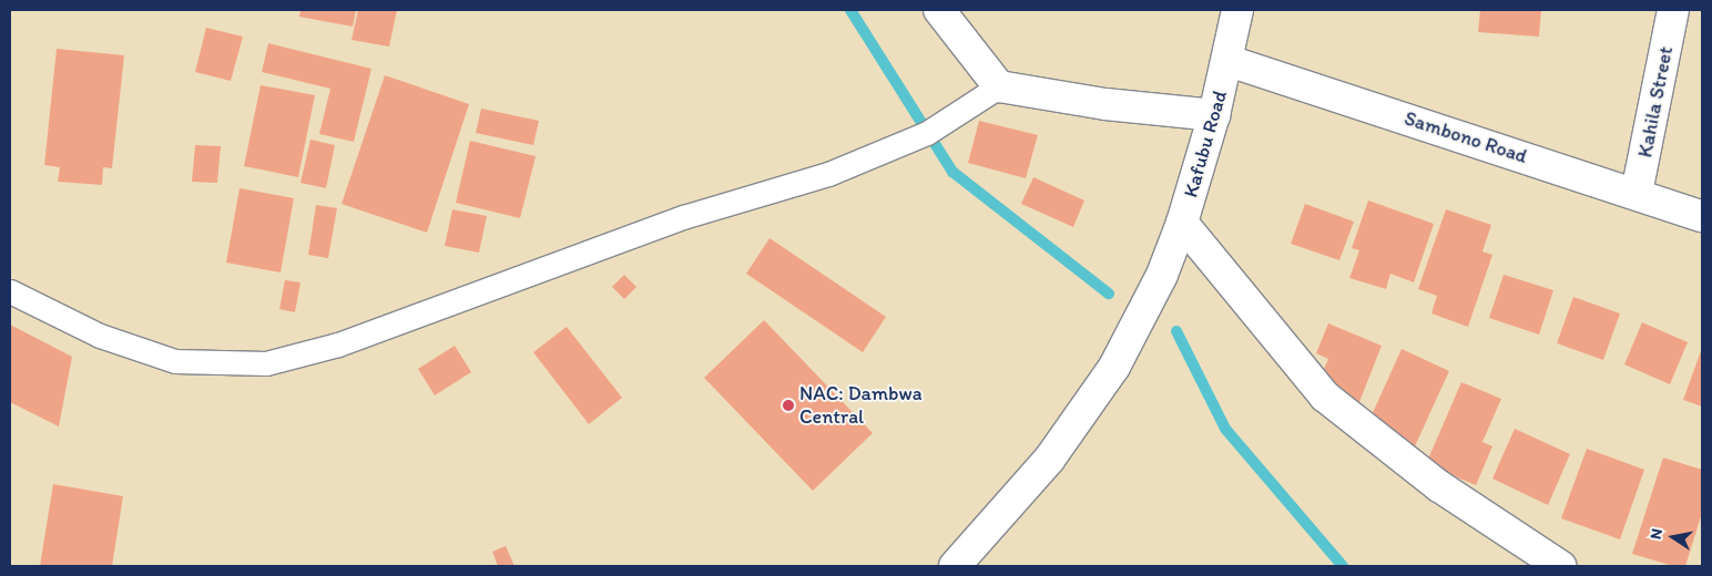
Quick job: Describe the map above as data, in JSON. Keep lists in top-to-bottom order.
{
  "streets": {
    "street": ["Kahila Street", "Sambono Road", "Kafubu Road"]
  },
  "crossings": [
    ["Kahila Street", "Sambono Road"],
    ["Sambono Road", "Kafubu Road"]
  ],
  "places": ["NAC: Dambwa Central"],
  "north": "left"
}
